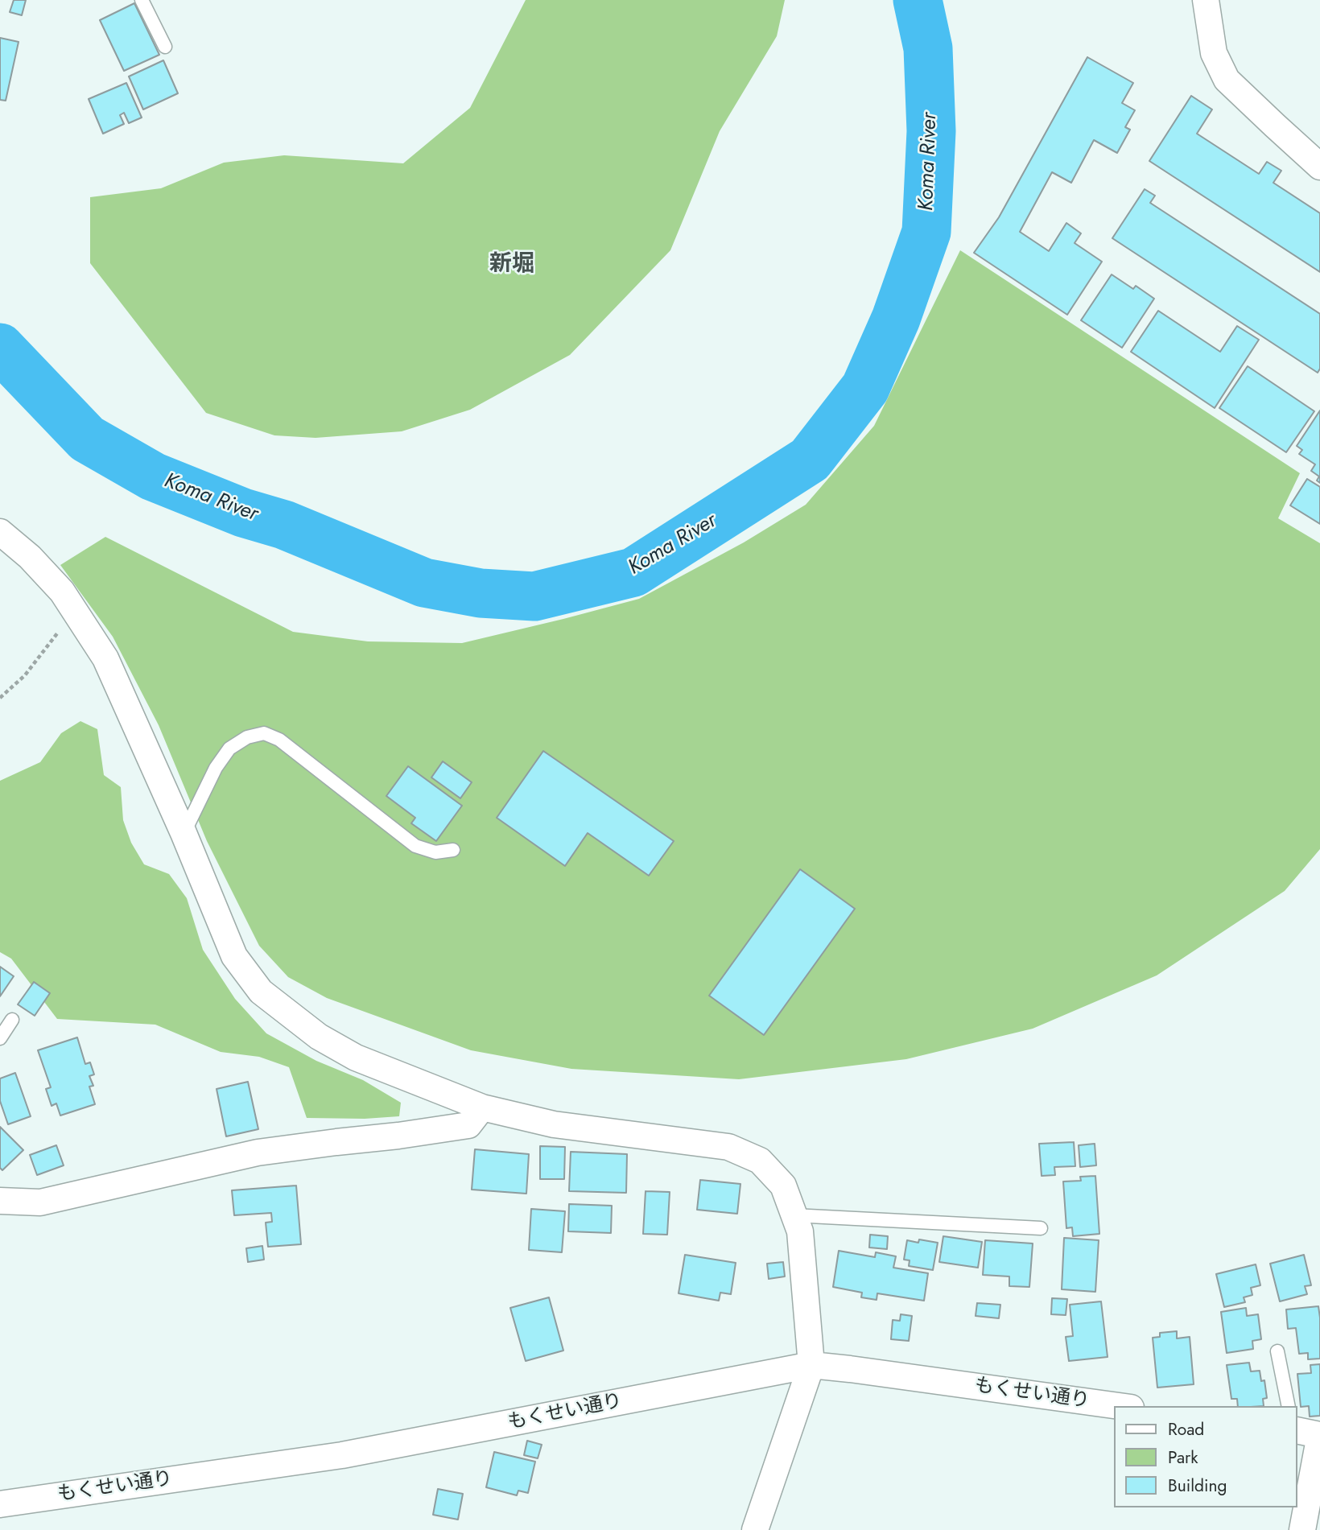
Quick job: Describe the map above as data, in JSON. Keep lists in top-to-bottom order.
{
  "streets": {
    "street": ["もくせい通り"]
  },
  "districts": ["新堀"],
  "water": ["Koma River"],
  "legend": ["Road", "Park", "Building"]
}
